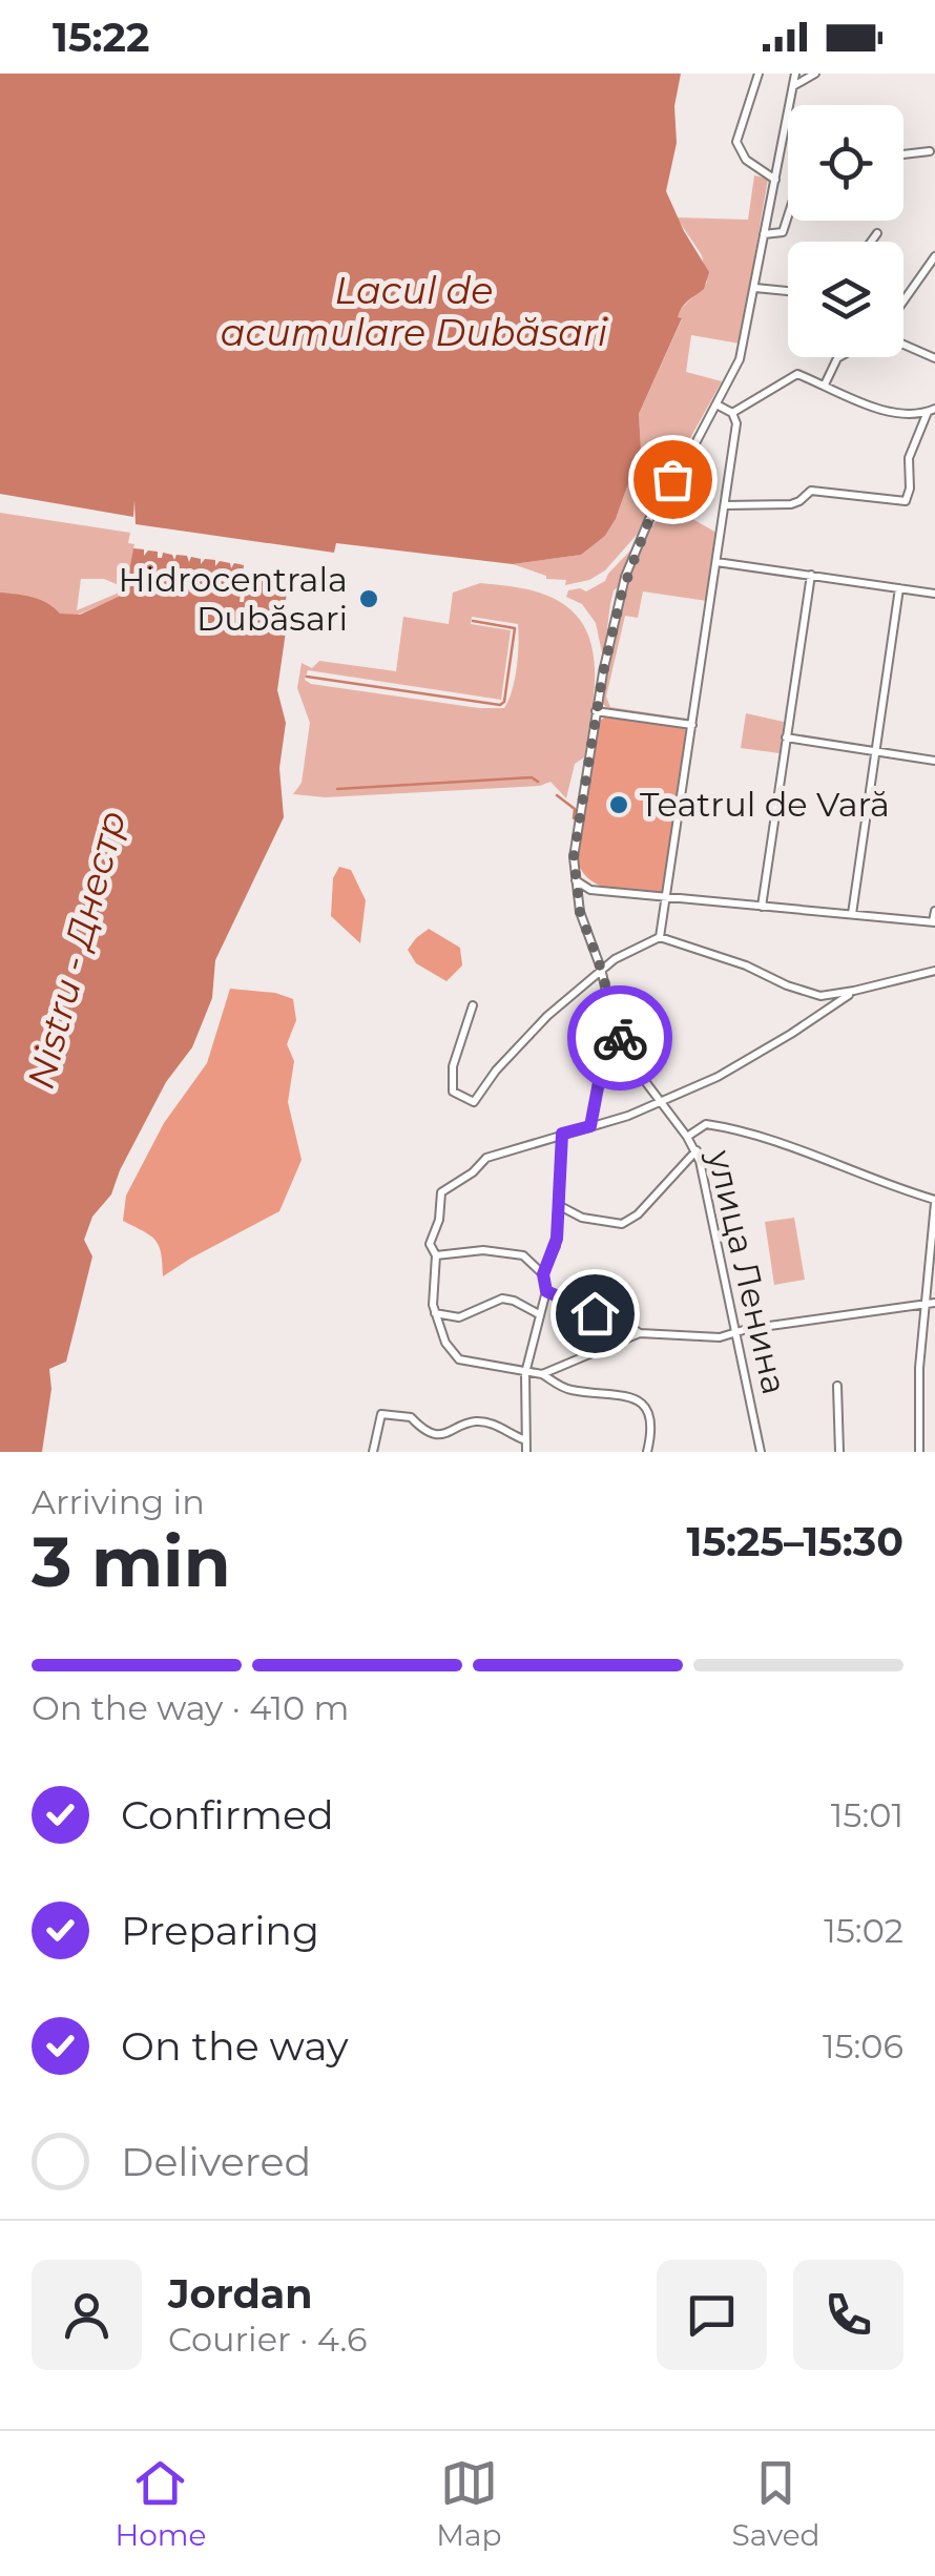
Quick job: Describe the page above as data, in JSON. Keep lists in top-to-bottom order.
{
  "streets": {
    "street": ["улица Ленина"]
  },
  "water": ["Lacul de acumulare Dubăsari", "Nistru - Днестр"],
  "places": ["Hidrocentrala Dubăsari", "Teatrul de Vară"],
  "page": {
    "status": "15:22",
    "heading": ["3 min", "Arriving in", "15:25–15:30"],
    "panel": ["Jordan", "Courier · 4.6"],
    "bar": "On the way · 410 m",
    "list": [
      ["Confirmed", "15:01"],
      ["Preparing", "15:02"],
      ["On the way", "15:06"],
      "Delivered"
    ],
    "tabs": ["Home", "Map", "Saved"]
  }
}
